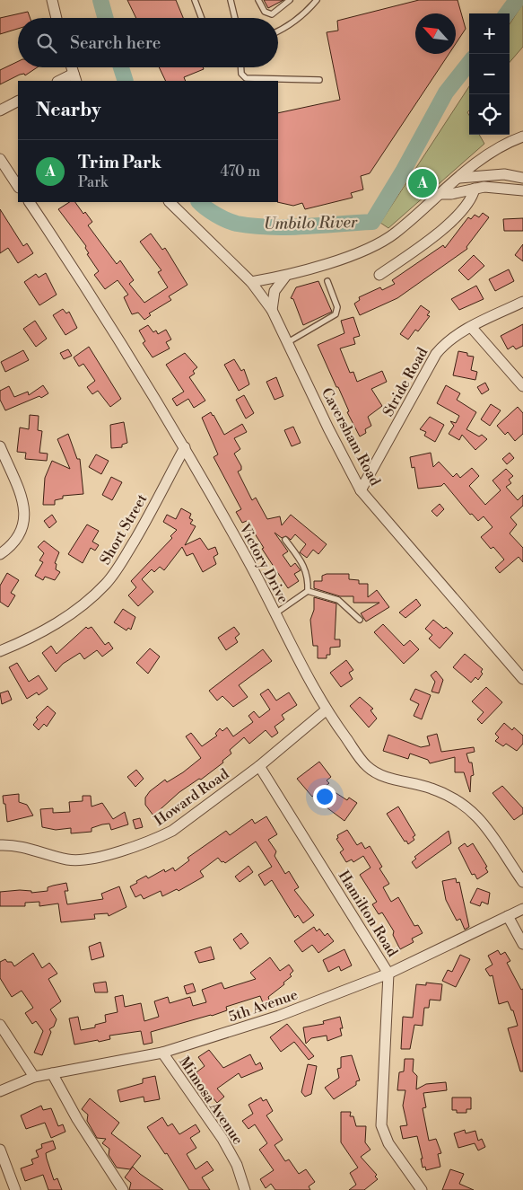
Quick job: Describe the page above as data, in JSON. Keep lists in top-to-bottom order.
{
  "streets": {
    "street": [
      "Stride Road",
      "Caversham Road",
      "Short Street",
      "Victory Drive",
      "Howard Road",
      "Hamilton Road",
      "5th Avenue",
      "Mimosa Avenue"
    ]
  },
  "crossings": [
    ["Stride Road", "Caversham Road"],
    ["Short Street", "Victory Drive"],
    ["Victory Drive", "Howard Road"],
    ["Howard Road", "Hamilton Road"],
    ["Hamilton Road", "5th Avenue"],
    ["5th Avenue", "Mimosa Avenue"]
  ],
  "water": ["Umbilo River"],
  "north": "top left",
  "page": {
    "map_buttons": ["+", "−"],
    "search": "Search here",
    "heading": "Nearby",
    "list": [
      {
        "mark": "A",
        "name": "Trim Park",
        "note": "Park",
        "value": "470 m"
      }
    ],
    "pins": "A"
  }
}
